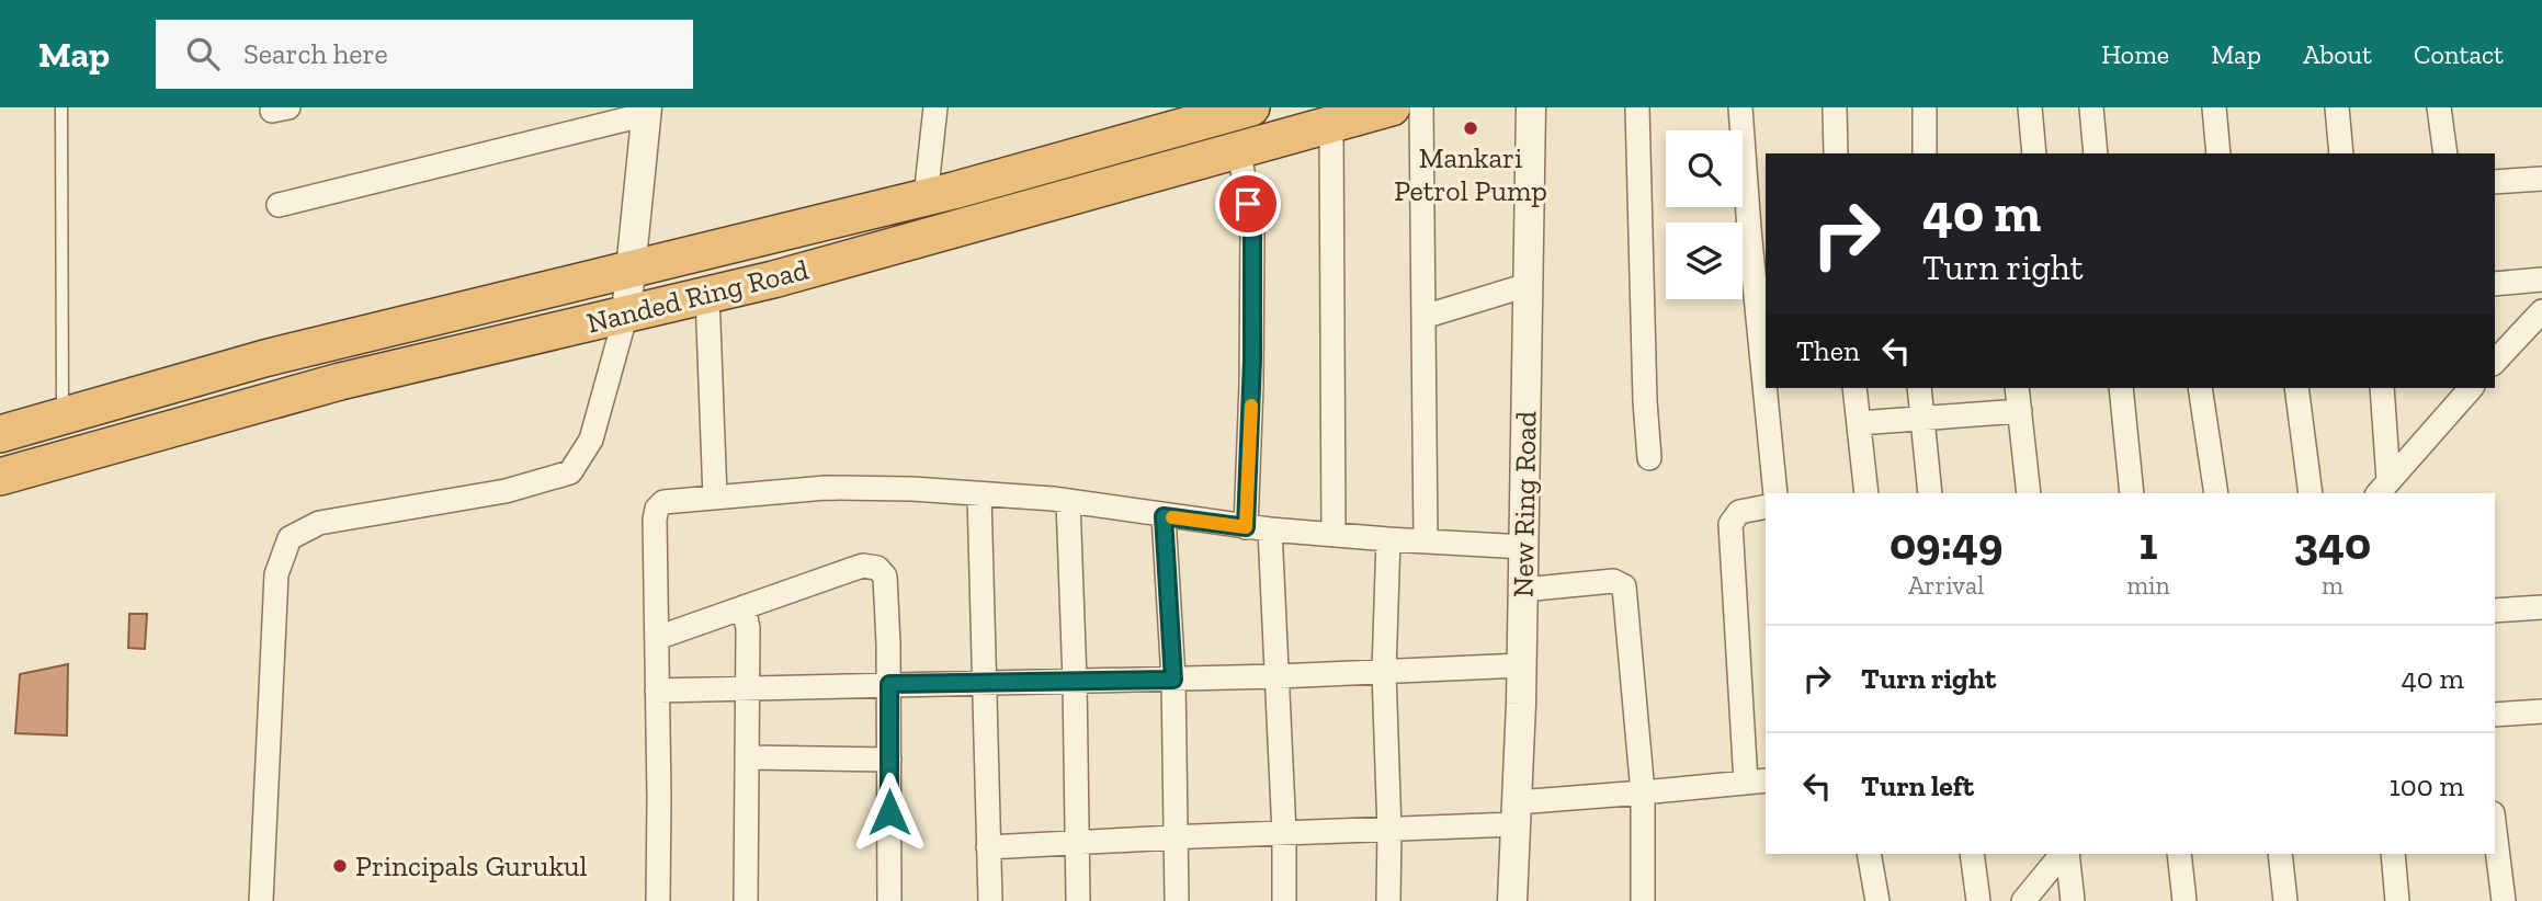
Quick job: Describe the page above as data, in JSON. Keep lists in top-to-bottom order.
{
  "streets": {
    "highway": ["Nanded Ring Road"],
    "street": ["New Ring Road"]
  },
  "places": ["Mankari Petrol Pump", "Principals Gurukul"],
  "page": {
    "header": "Map",
    "search": "Search here",
    "nav": [
      "Home",
      "Map",
      "About",
      "Contact"
    ],
    "turn": ["40 m", "Turn right"],
    "then": "Then",
    "eta": [
      "09:49",
      "Arrival",
      "1",
      "min",
      "340",
      "m"
    ],
    "list": [
      {
        "name": "Turn right",
        "value": "40 m"
      },
      {
        "name": "Turn left",
        "value": "100 m"
      }
    ]
  }
}
